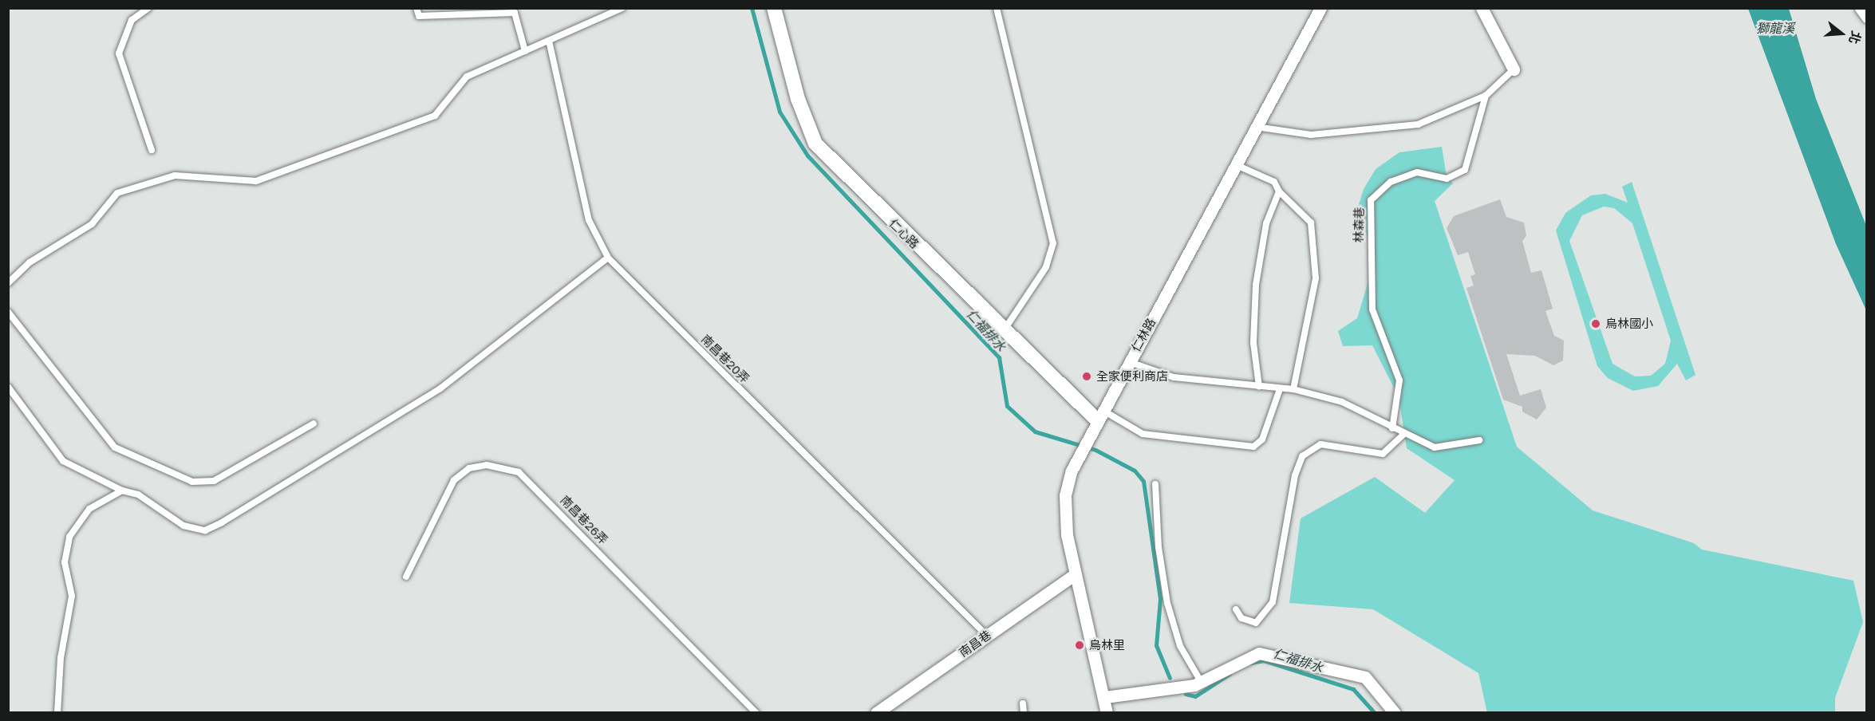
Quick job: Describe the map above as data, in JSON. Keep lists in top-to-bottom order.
{
  "streets": {
    "street": ["仁心路", "仁林路", "南昌巷"],
    "lane": ["林森巷", "南昌巷20弄", "南昌巷26弄"]
  },
  "crossings": [
    ["仁心路", "仁林路"],
    ["仁林路", "南昌巷"],
    ["南昌巷20弄", "南昌巷"]
  ],
  "water": ["獅龍溪", "仁福排水"],
  "places": ["烏林國小", "全家便利商店", "烏林里"],
  "north": "right"
}
